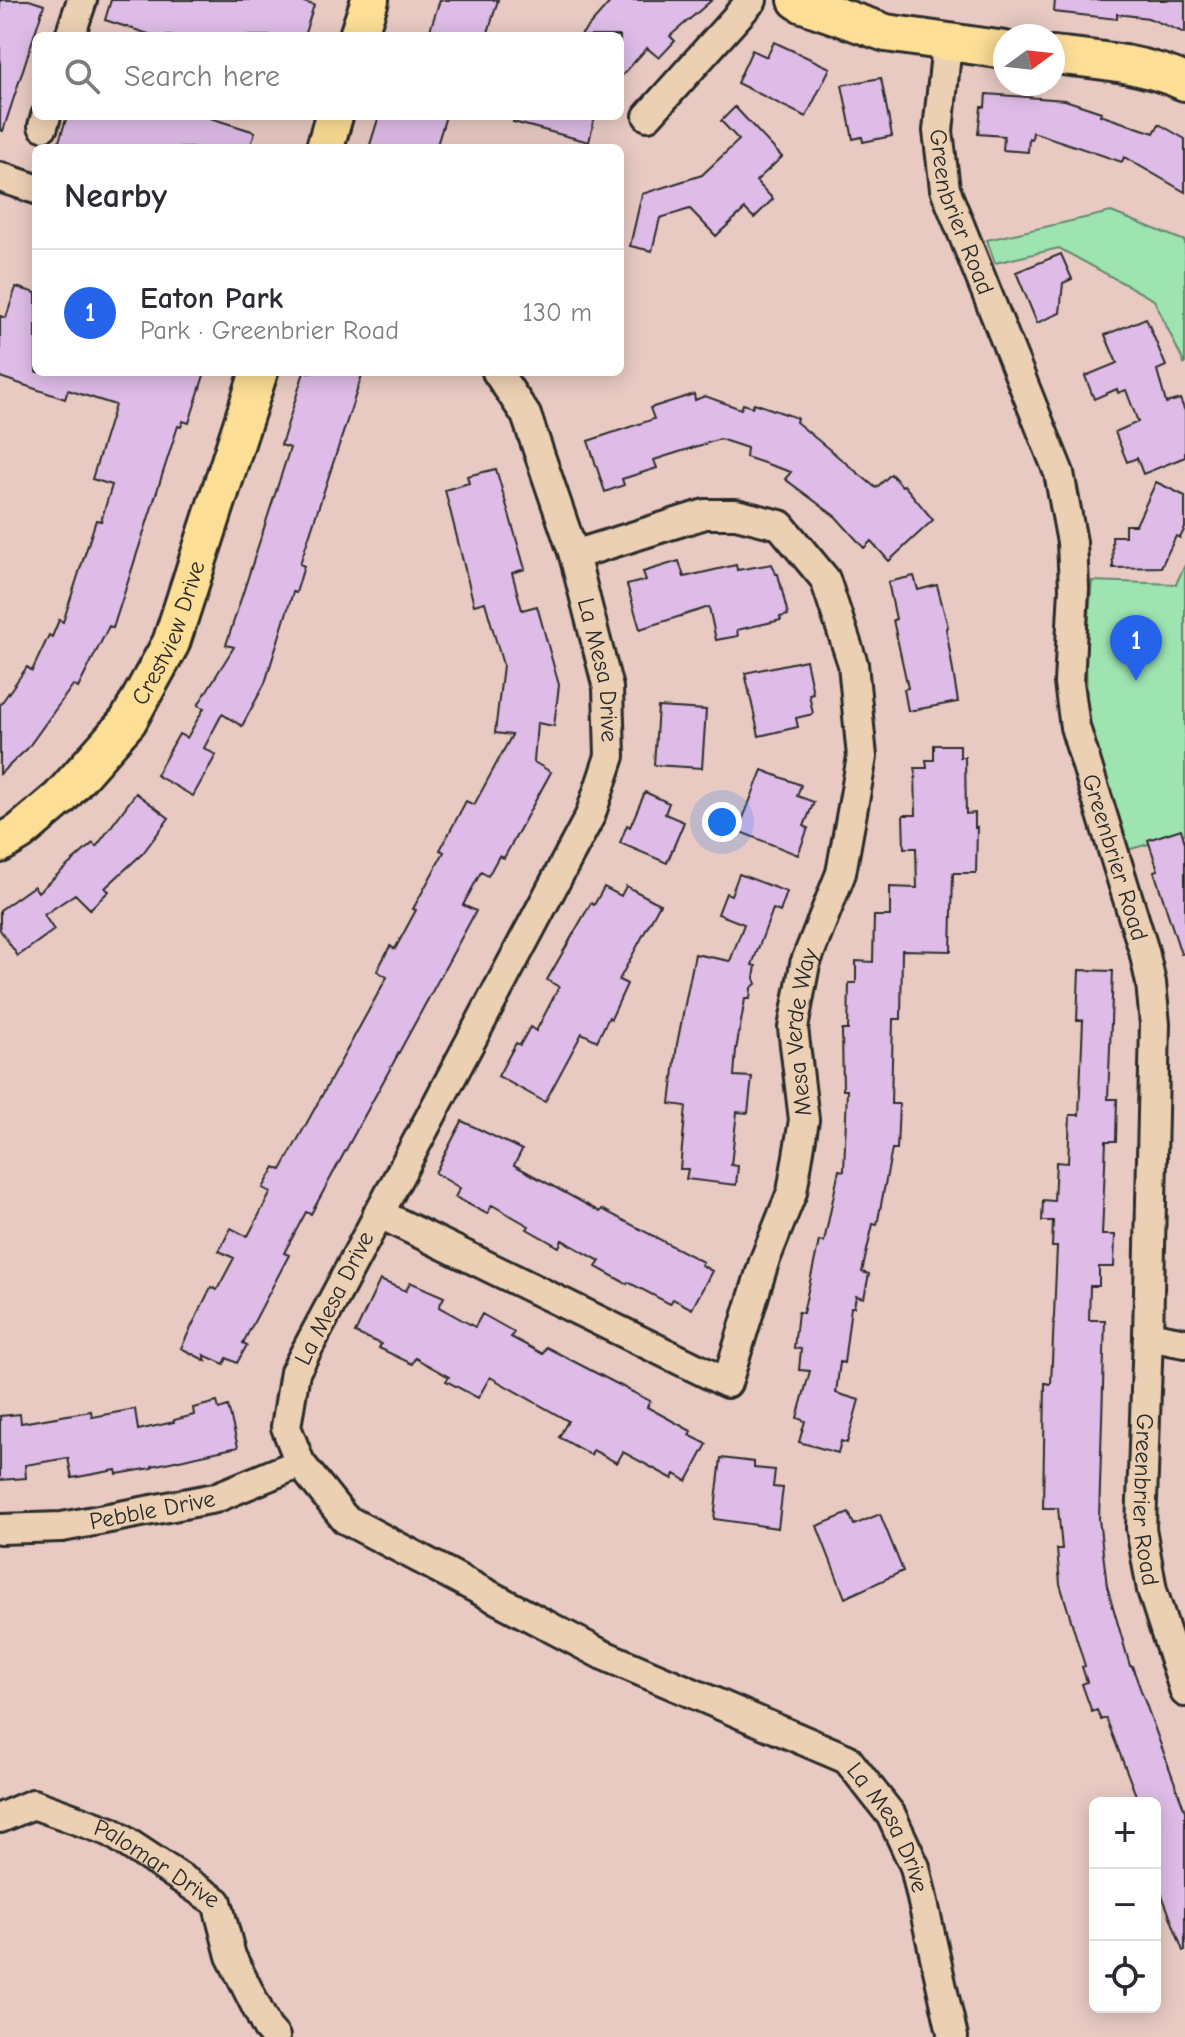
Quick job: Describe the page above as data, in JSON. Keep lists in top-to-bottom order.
{
  "streets": {
    "main road": ["Crestview Drive"],
    "street": [
      "Greenbrier Road",
      "La Mesa Drive",
      "Mesa Verde Way",
      "Pebble Drive",
      "Palomar Drive"
    ]
  },
  "crossings": [
    ["La Mesa Drive", "Mesa Verde Way"],
    ["La Mesa Drive", "Pebble Drive"]
  ],
  "north": "right",
  "page": {
    "search": "Search here",
    "heading": "Nearby",
    "list": [
      {
        "mark": "1",
        "name": "Eaton Park",
        "note": "Park · Greenbrier Road",
        "value": "130 m"
      }
    ],
    "pins": "1",
    "map_buttons": ["+", "−"]
  }
}
